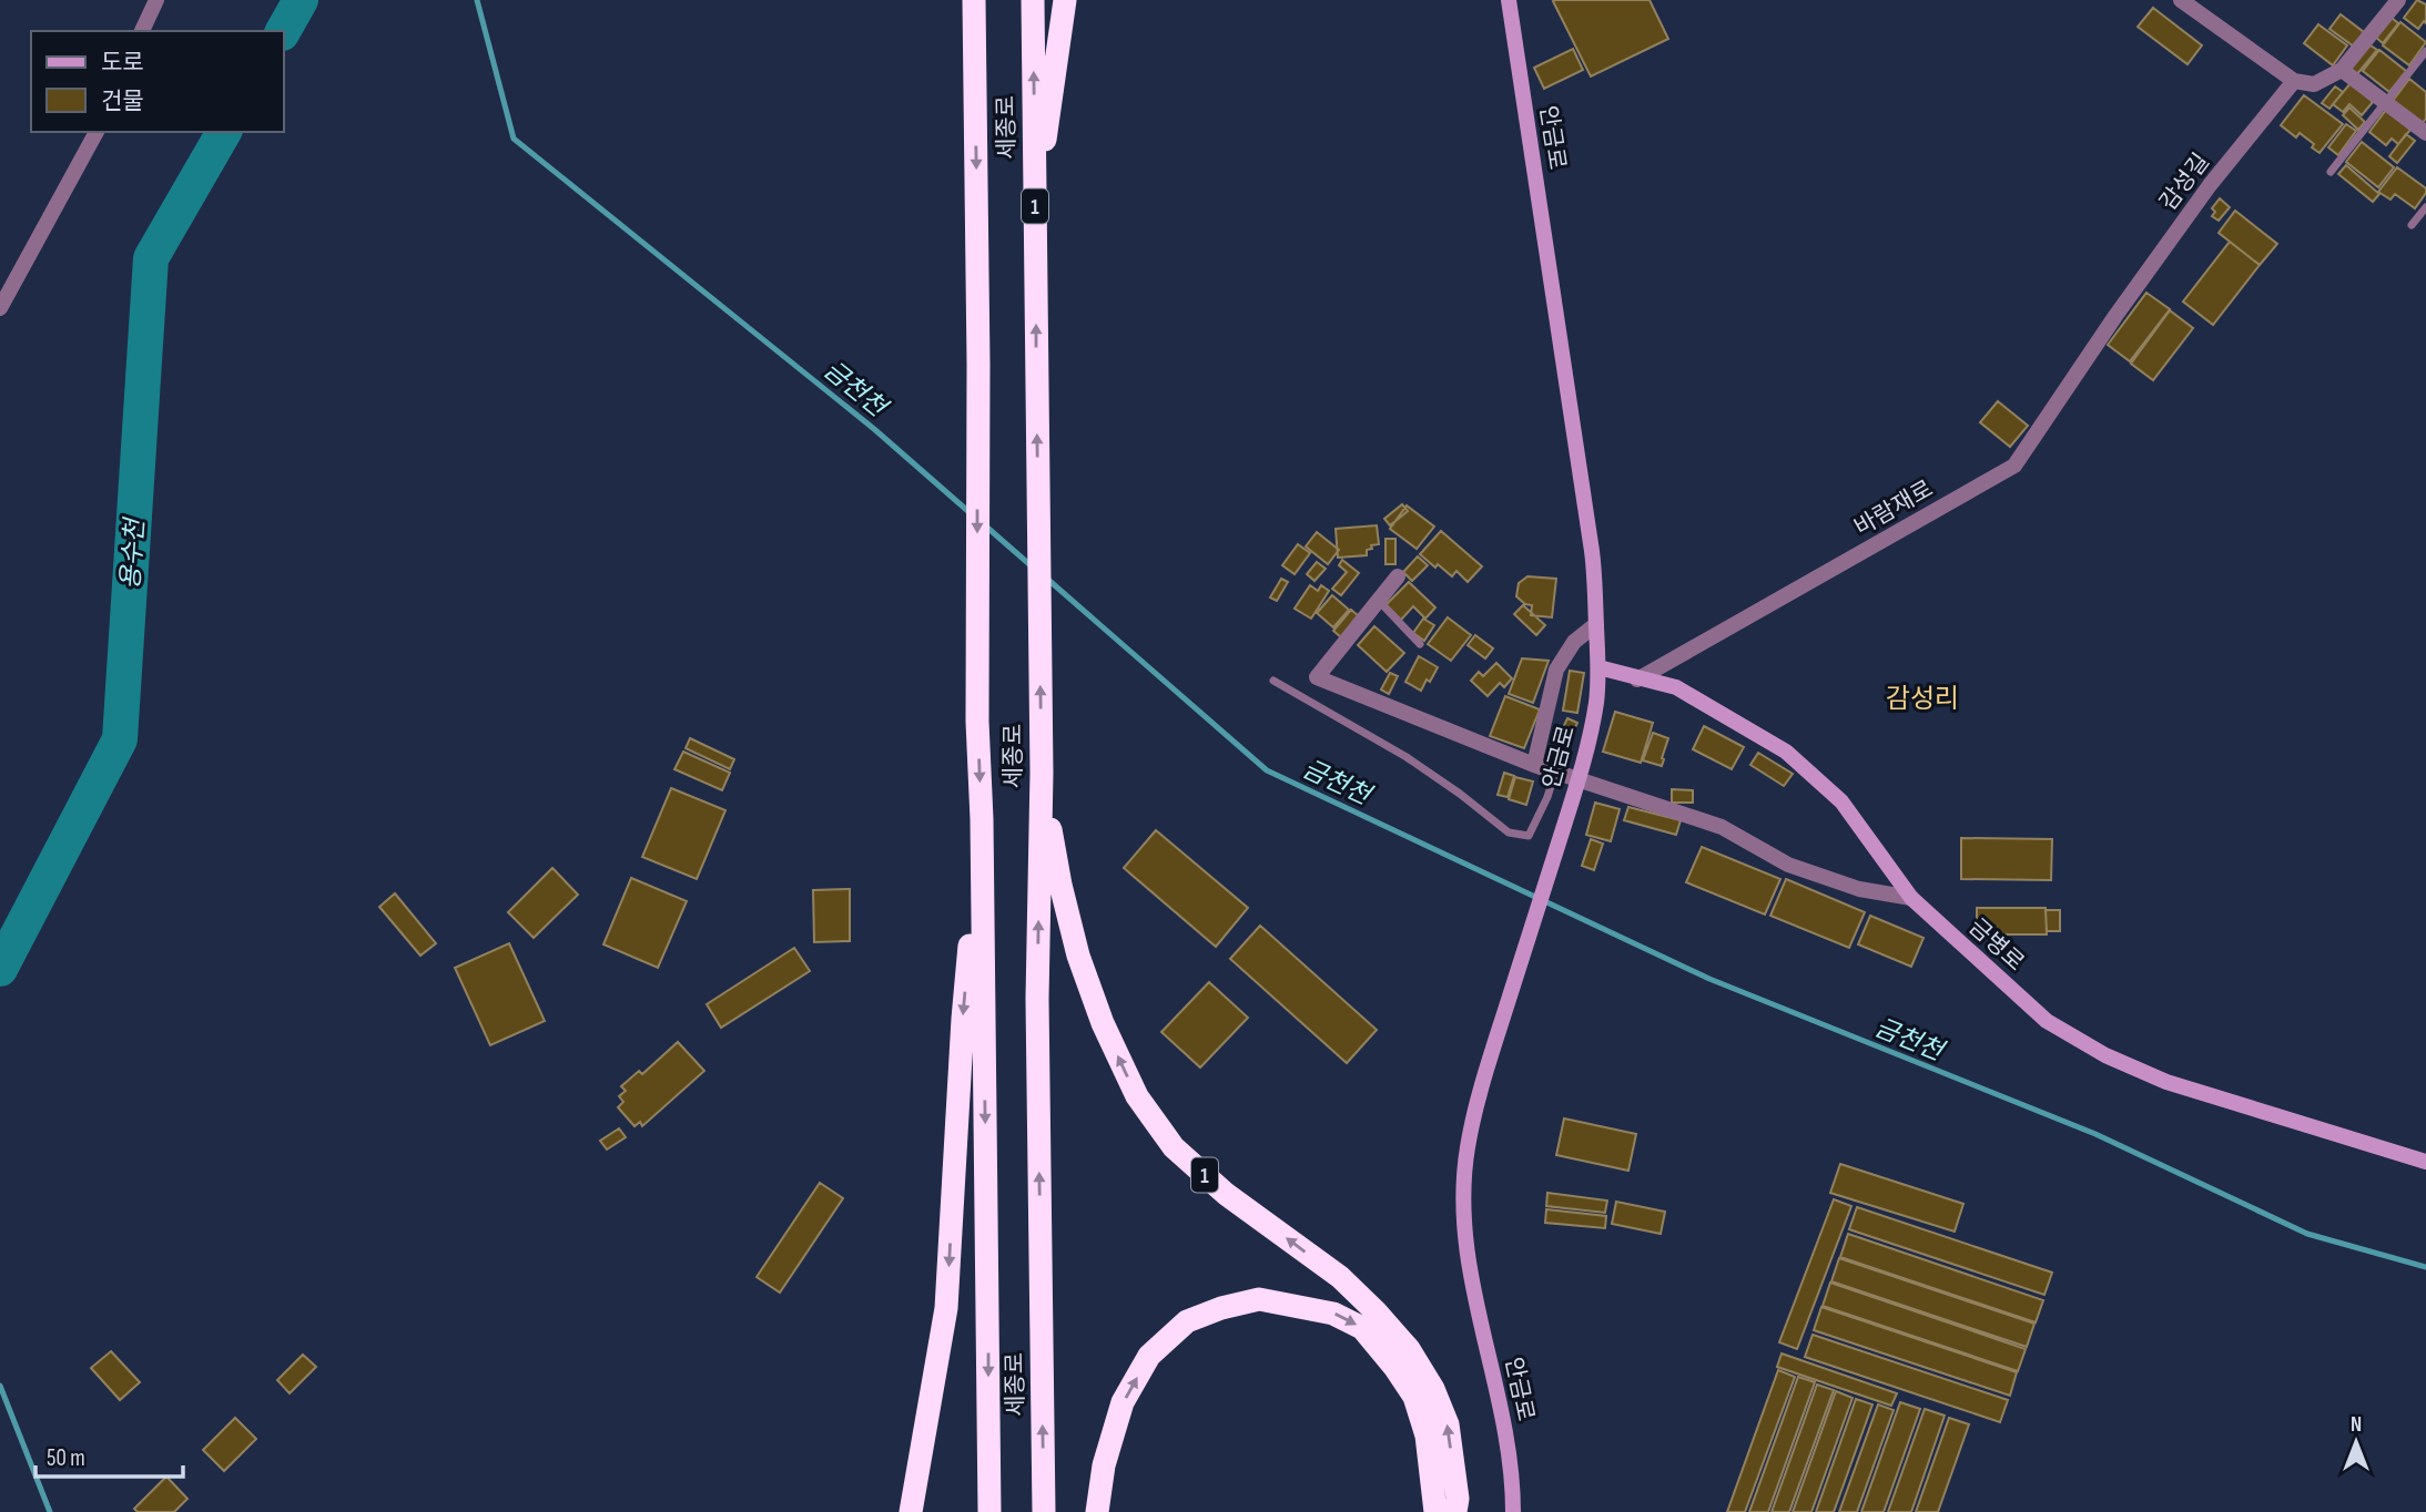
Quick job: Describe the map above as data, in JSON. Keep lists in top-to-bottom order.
{
  "streets": {
    "highway": ["세종로", "1"],
    "street": [
      "안금로",
      "감성길",
      "바람재로",
      "금병로"
    ]
  },
  "crossings": [
    ["세종로", "1"],
    ["안금로", "금병로"],
    ["감성길", "바람재로"],
    ["바람재로", "금병로"]
  ],
  "districts": ["감성리"],
  "water": ["금천천", "용수천"],
  "legend": ["도로", "건물"],
  "scale_bar": "50 m",
  "north": "top"
}
